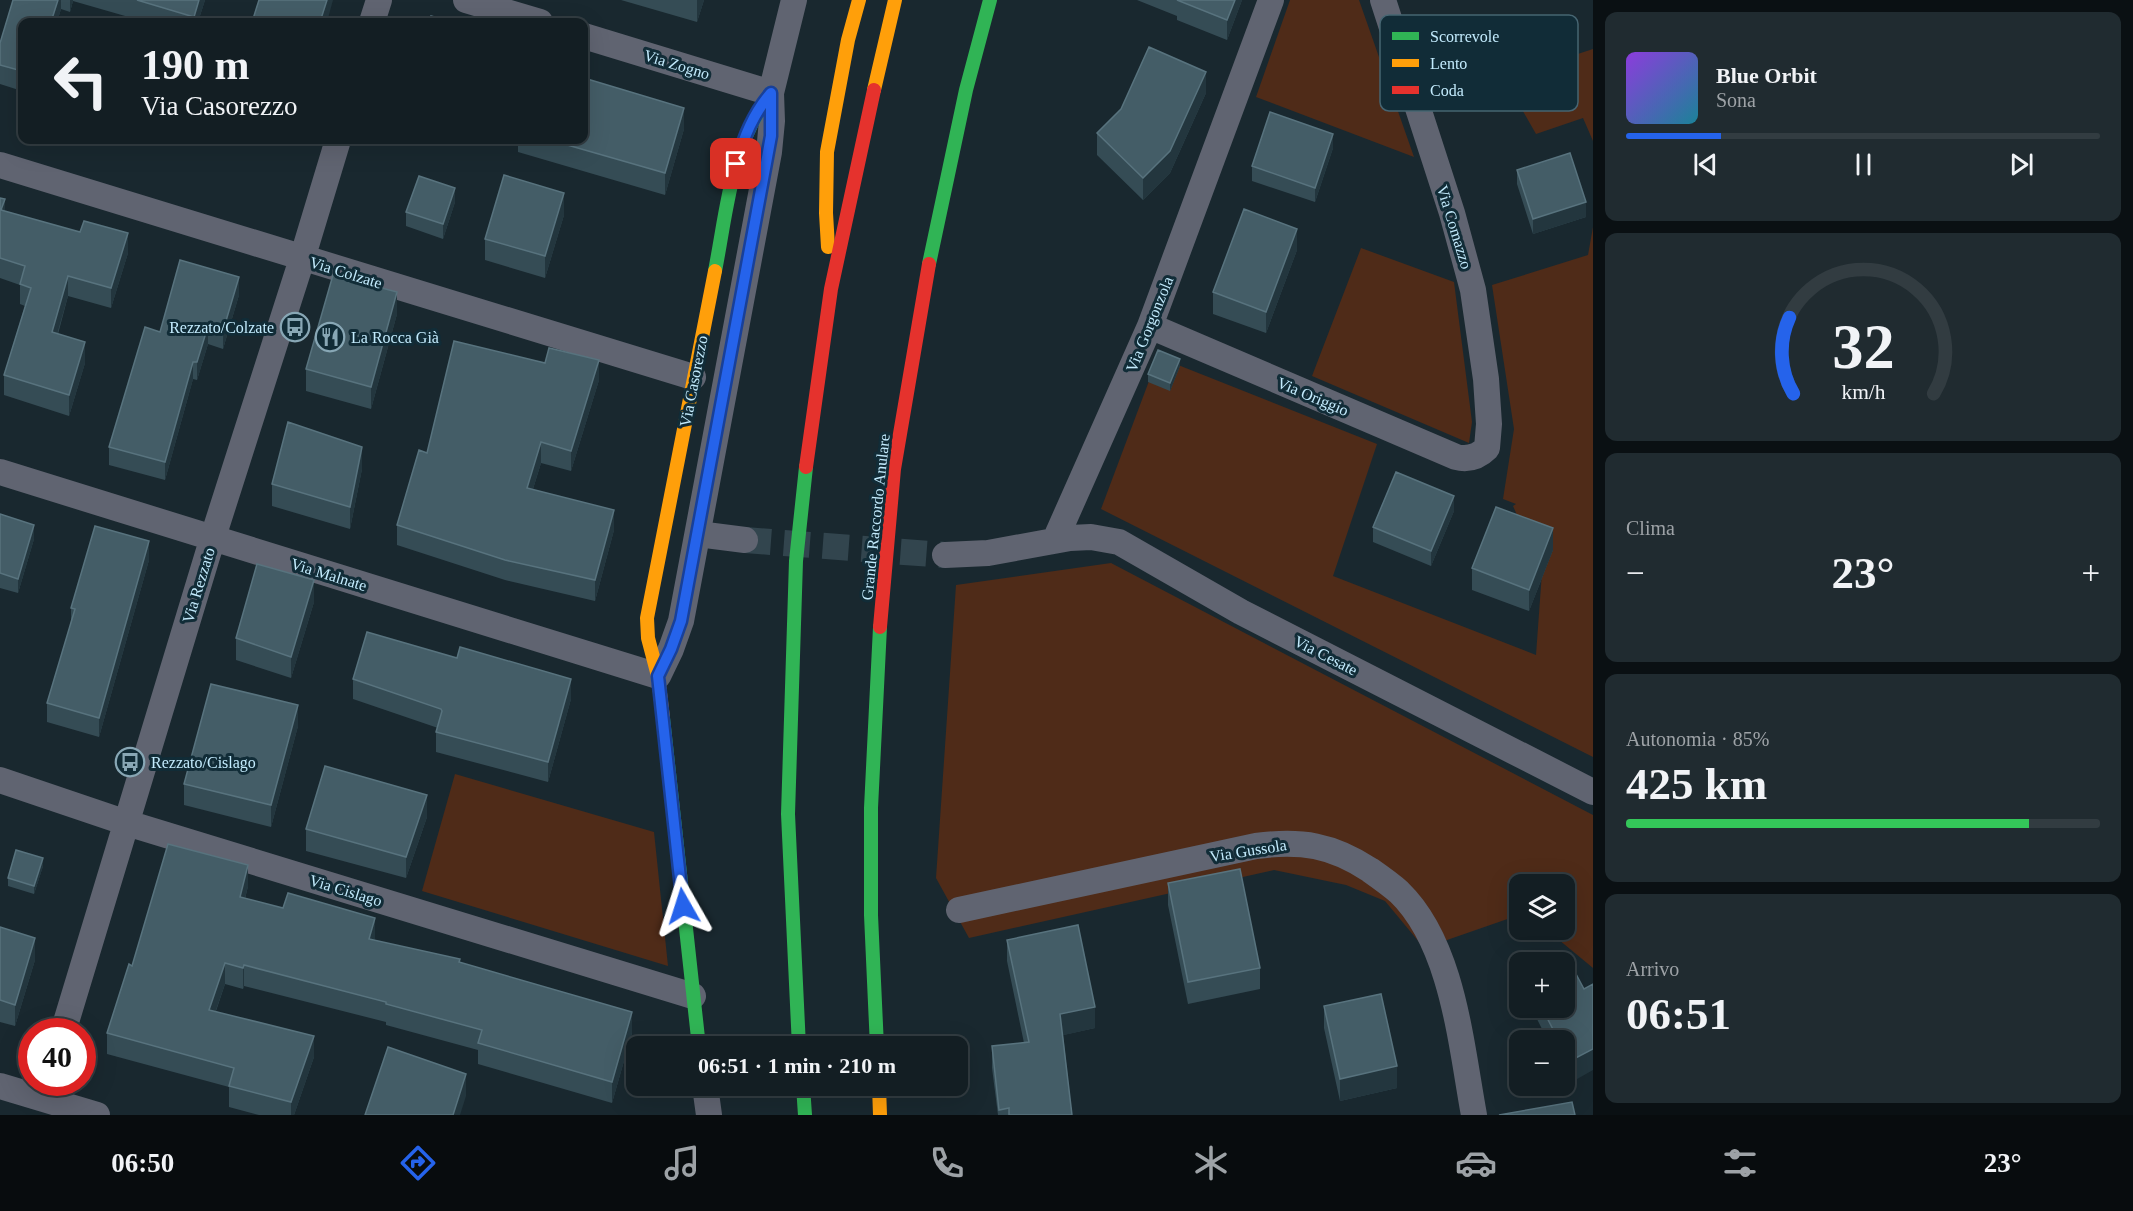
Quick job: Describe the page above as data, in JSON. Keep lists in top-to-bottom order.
{
  "streets": {
    "main road": ["Via Casorezzo", "Grande Raccordo Anulare"],
    "street": [
      "Via Zogno",
      "Via Comazzo",
      "Via Colzate",
      "Via Gorgonzola",
      "Via Origgio",
      "Via Malnate",
      "Via Rezzato",
      "Via Cesate",
      "Via Gussola",
      "Via Cislago"
    ]
  },
  "crossings": [
    ["Via Zogno", "Via Casorezzo"],
    ["Via Comazzo", "Via Origgio"],
    ["Via Colzate", "Via Casorezzo"],
    ["Via Colzate", "Via Rezzato"],
    ["Via Gorgonzola", "Via Origgio"],
    ["Via Gorgonzola", "Via Cesate"],
    ["Via Casorezzo", "Via Malnate"],
    ["Via Casorezzo", "Via Cislago"],
    ["Via Malnate", "Via Rezzato"],
    ["Via Rezzato", "Via Cislago"]
  ],
  "places": {
    "bus stop": ["Rezzato/Colzate", "Rezzato/Cislago"],
    "restaurant": ["La Rocca Già"]
  },
  "legend": ["Scorrevole", "Lento", "Coda"],
  "page": {
    "turn": ["190 m", "Via Casorezzo"],
    "song": ["Blue Orbit", "Sona"],
    "tile": [
      "Clima",
      ["Autonomia · 85%", "425 km"],
      ["Arrivo", "06:51"]
    ],
    "heat": ["−", "23°", "+"],
    "map_buttons": ["+", "−"],
    "limit": "40",
    "trip": "06:51 · 1 min · 210 m",
    "tabs": ["06:50", "23°"],
    "gauge": ["32", "km/h"]
  }
}
